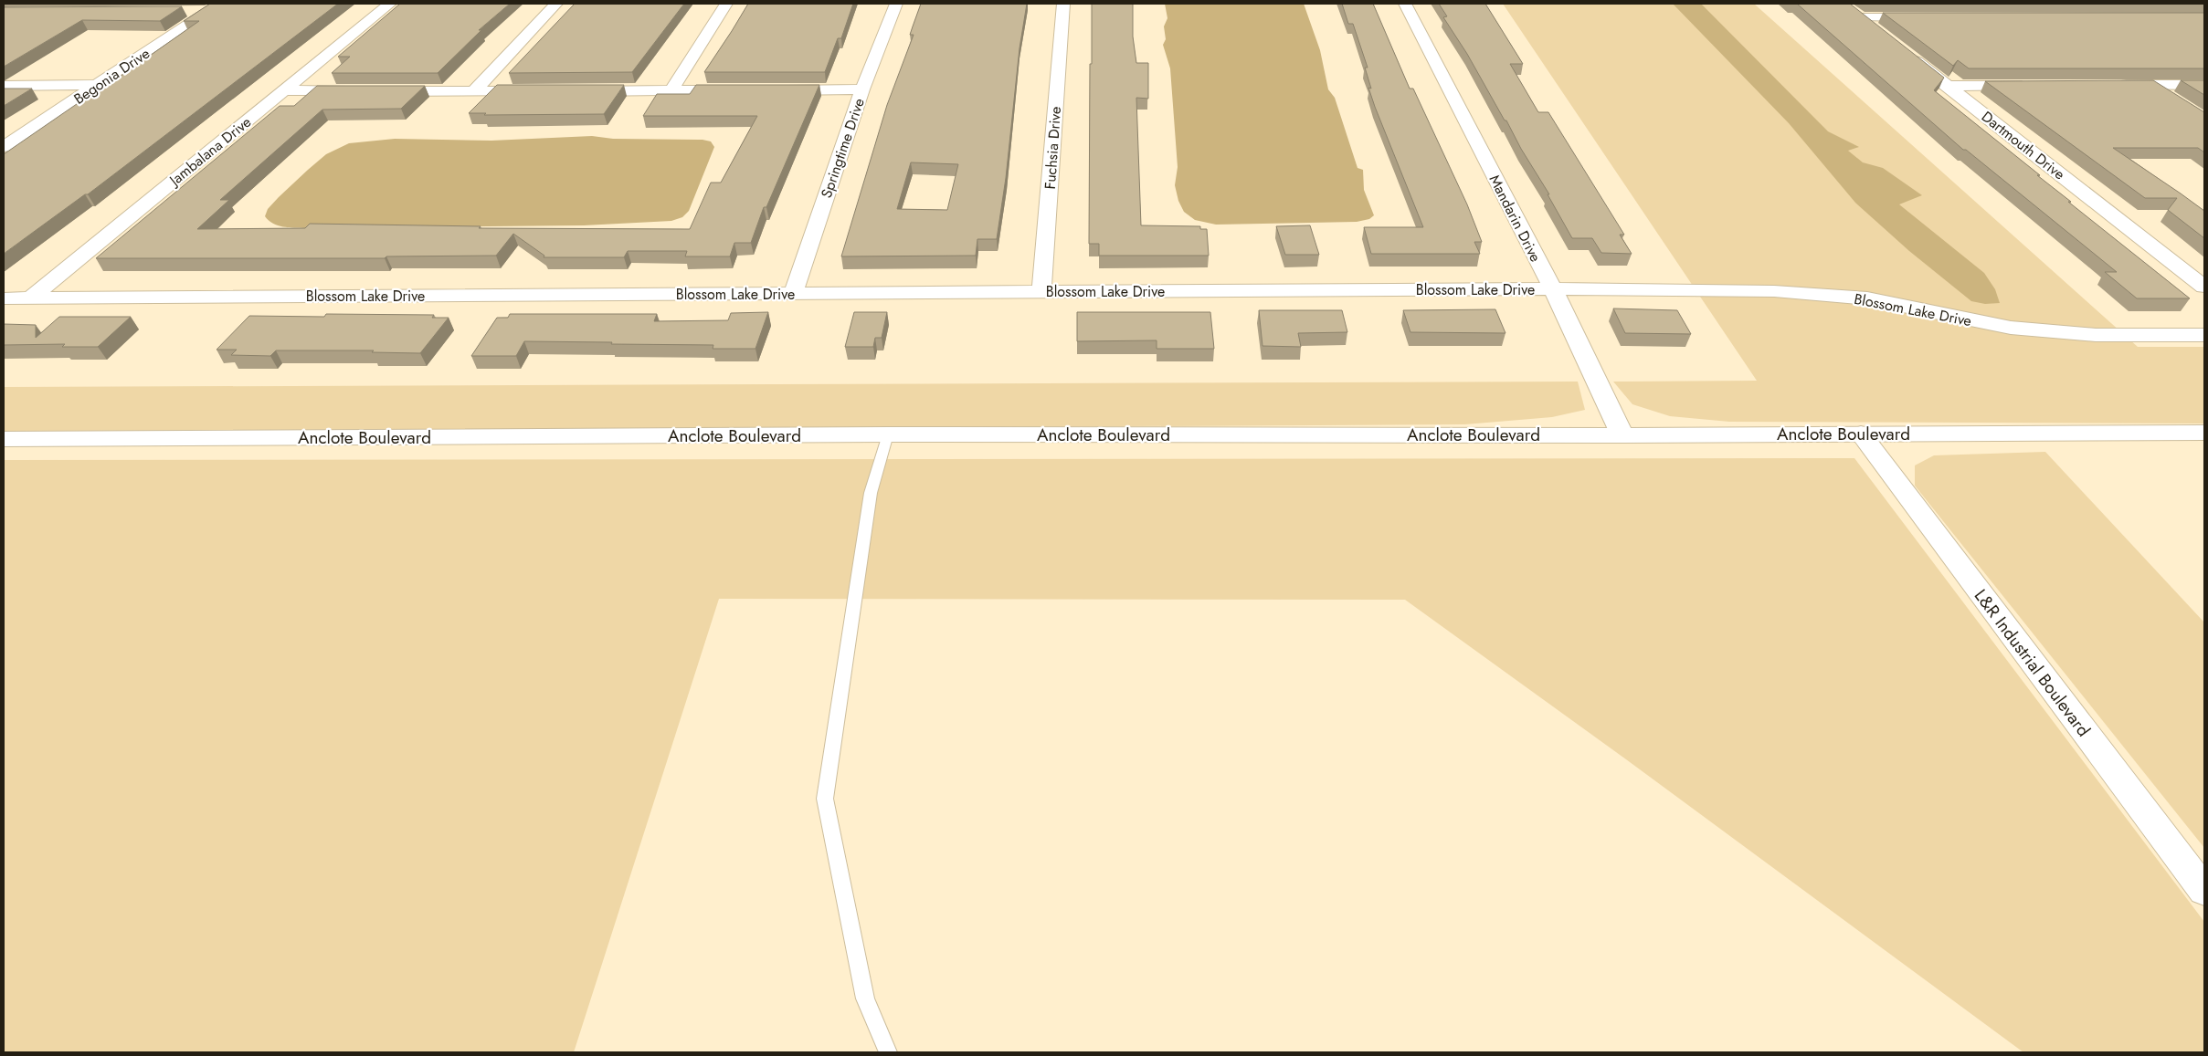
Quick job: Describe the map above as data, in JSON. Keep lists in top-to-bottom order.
{
  "streets": {
    "street": [
      "Begonia Drive",
      "Dartmouth Drive",
      "Springtime Drive",
      "Fuchsia Drive",
      "Jambalana Drive",
      "Mandarin Drive",
      "Blossom Lake Drive",
      "Anclote Boulevard",
      "L&R Industrial Boulevard"
    ]
  },
  "crossings": [
    ["Springtime Drive", "Blossom Lake Drive"],
    ["Fuchsia Drive", "Blossom Lake Drive"],
    ["Jambalana Drive", "Blossom Lake Drive"],
    ["Mandarin Drive", "Blossom Lake Drive"],
    ["Mandarin Drive", "Anclote Boulevard"],
    ["Anclote Boulevard", "L&R Industrial Boulevard"]
  ]
}
